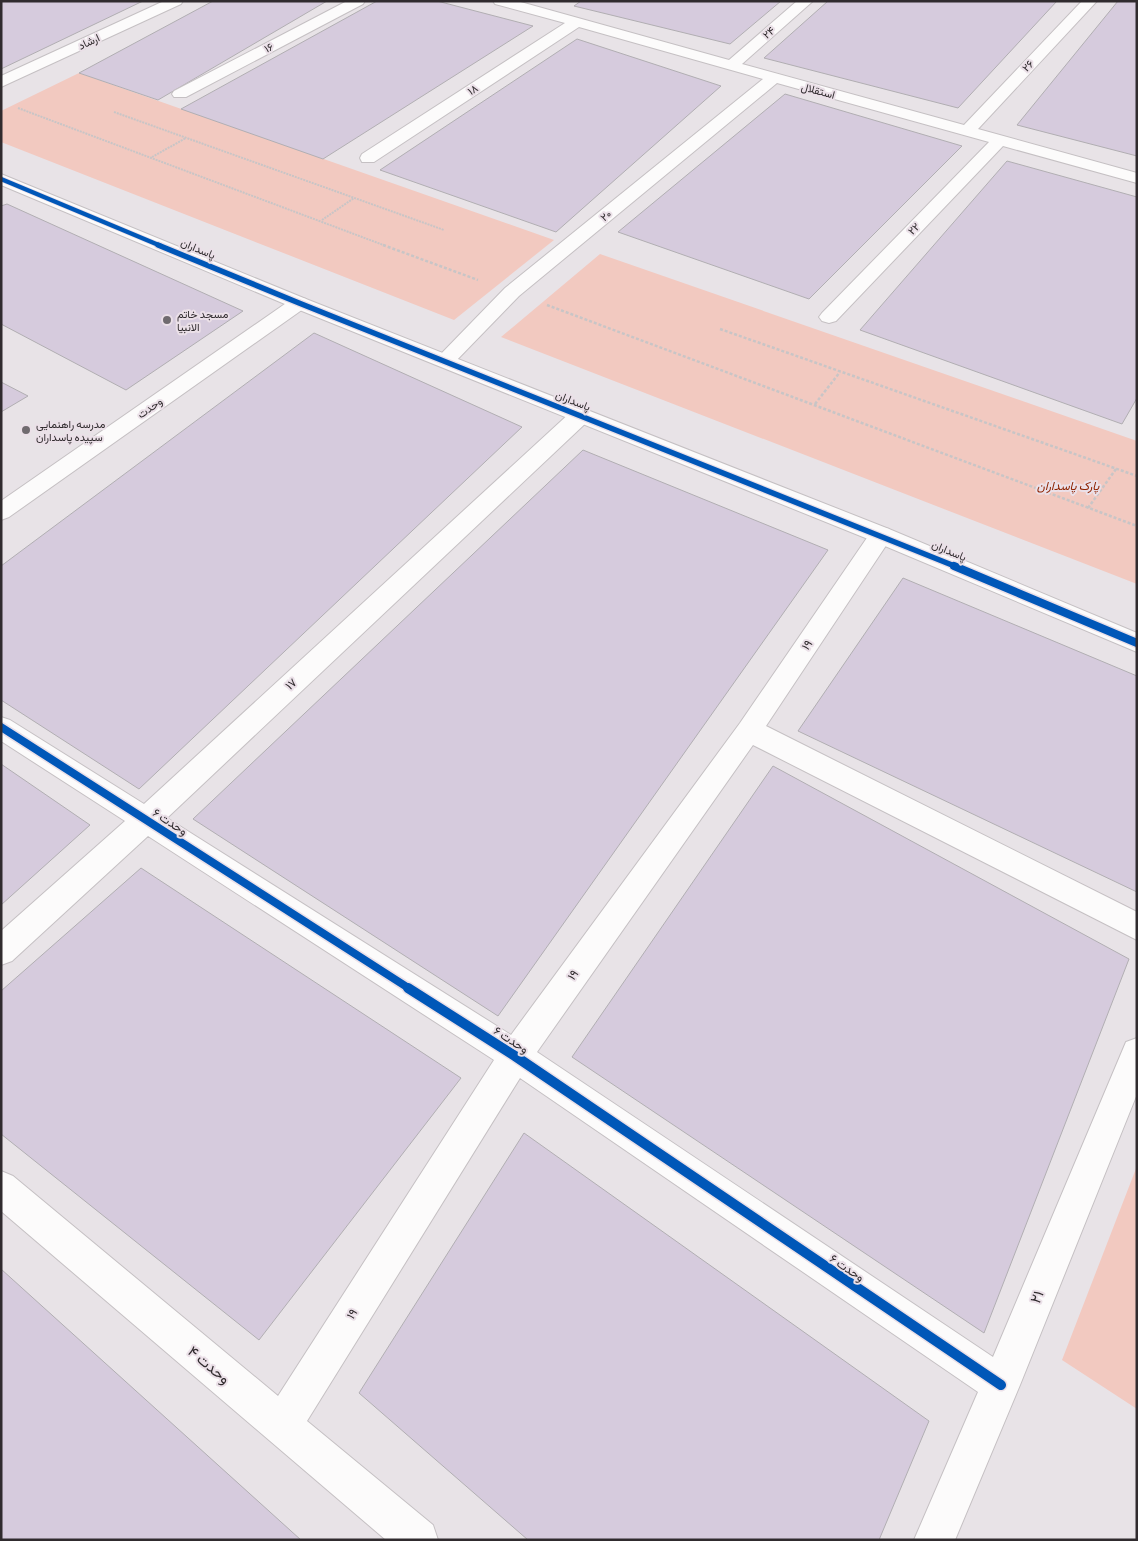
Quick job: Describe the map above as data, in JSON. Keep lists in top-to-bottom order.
{
  "streets": {
    "street": [
      "۲۴",
      "ارشاد",
      "۱۶",
      "۲۶",
      "۱۸",
      "استقلال",
      "۲۰",
      "۲۲",
      "پاسداران",
      "وحدت",
      "۱۹",
      "۱۷",
      "وحدت ۶",
      "۲۱",
      "وحدت ۴"
    ]
  },
  "crossings": [
    ["۲۴", "استقلال"],
    ["۲۶", "استقلال"],
    ["۱۸", "استقلال"],
    ["استقلال", "۲۰"],
    ["استقلال", "۲۲"],
    ["۲۰", "پاسداران"],
    ["پاسداران", "وحدت"],
    ["پاسداران", "۱۹"],
    ["پاسداران", "۱۷"],
    ["۱۹", "وحدت ۶"],
    ["۱۹", "وحدت ۴"],
    ["۱۷", "وحدت ۶"],
    ["وحدت ۶", "۲۱"]
  ],
  "parks": ["پارک پاسداران"],
  "places": ["مسجد خاتم الانبیا", "مدرسه راهنمایی سپیده پاسداران"]
}
